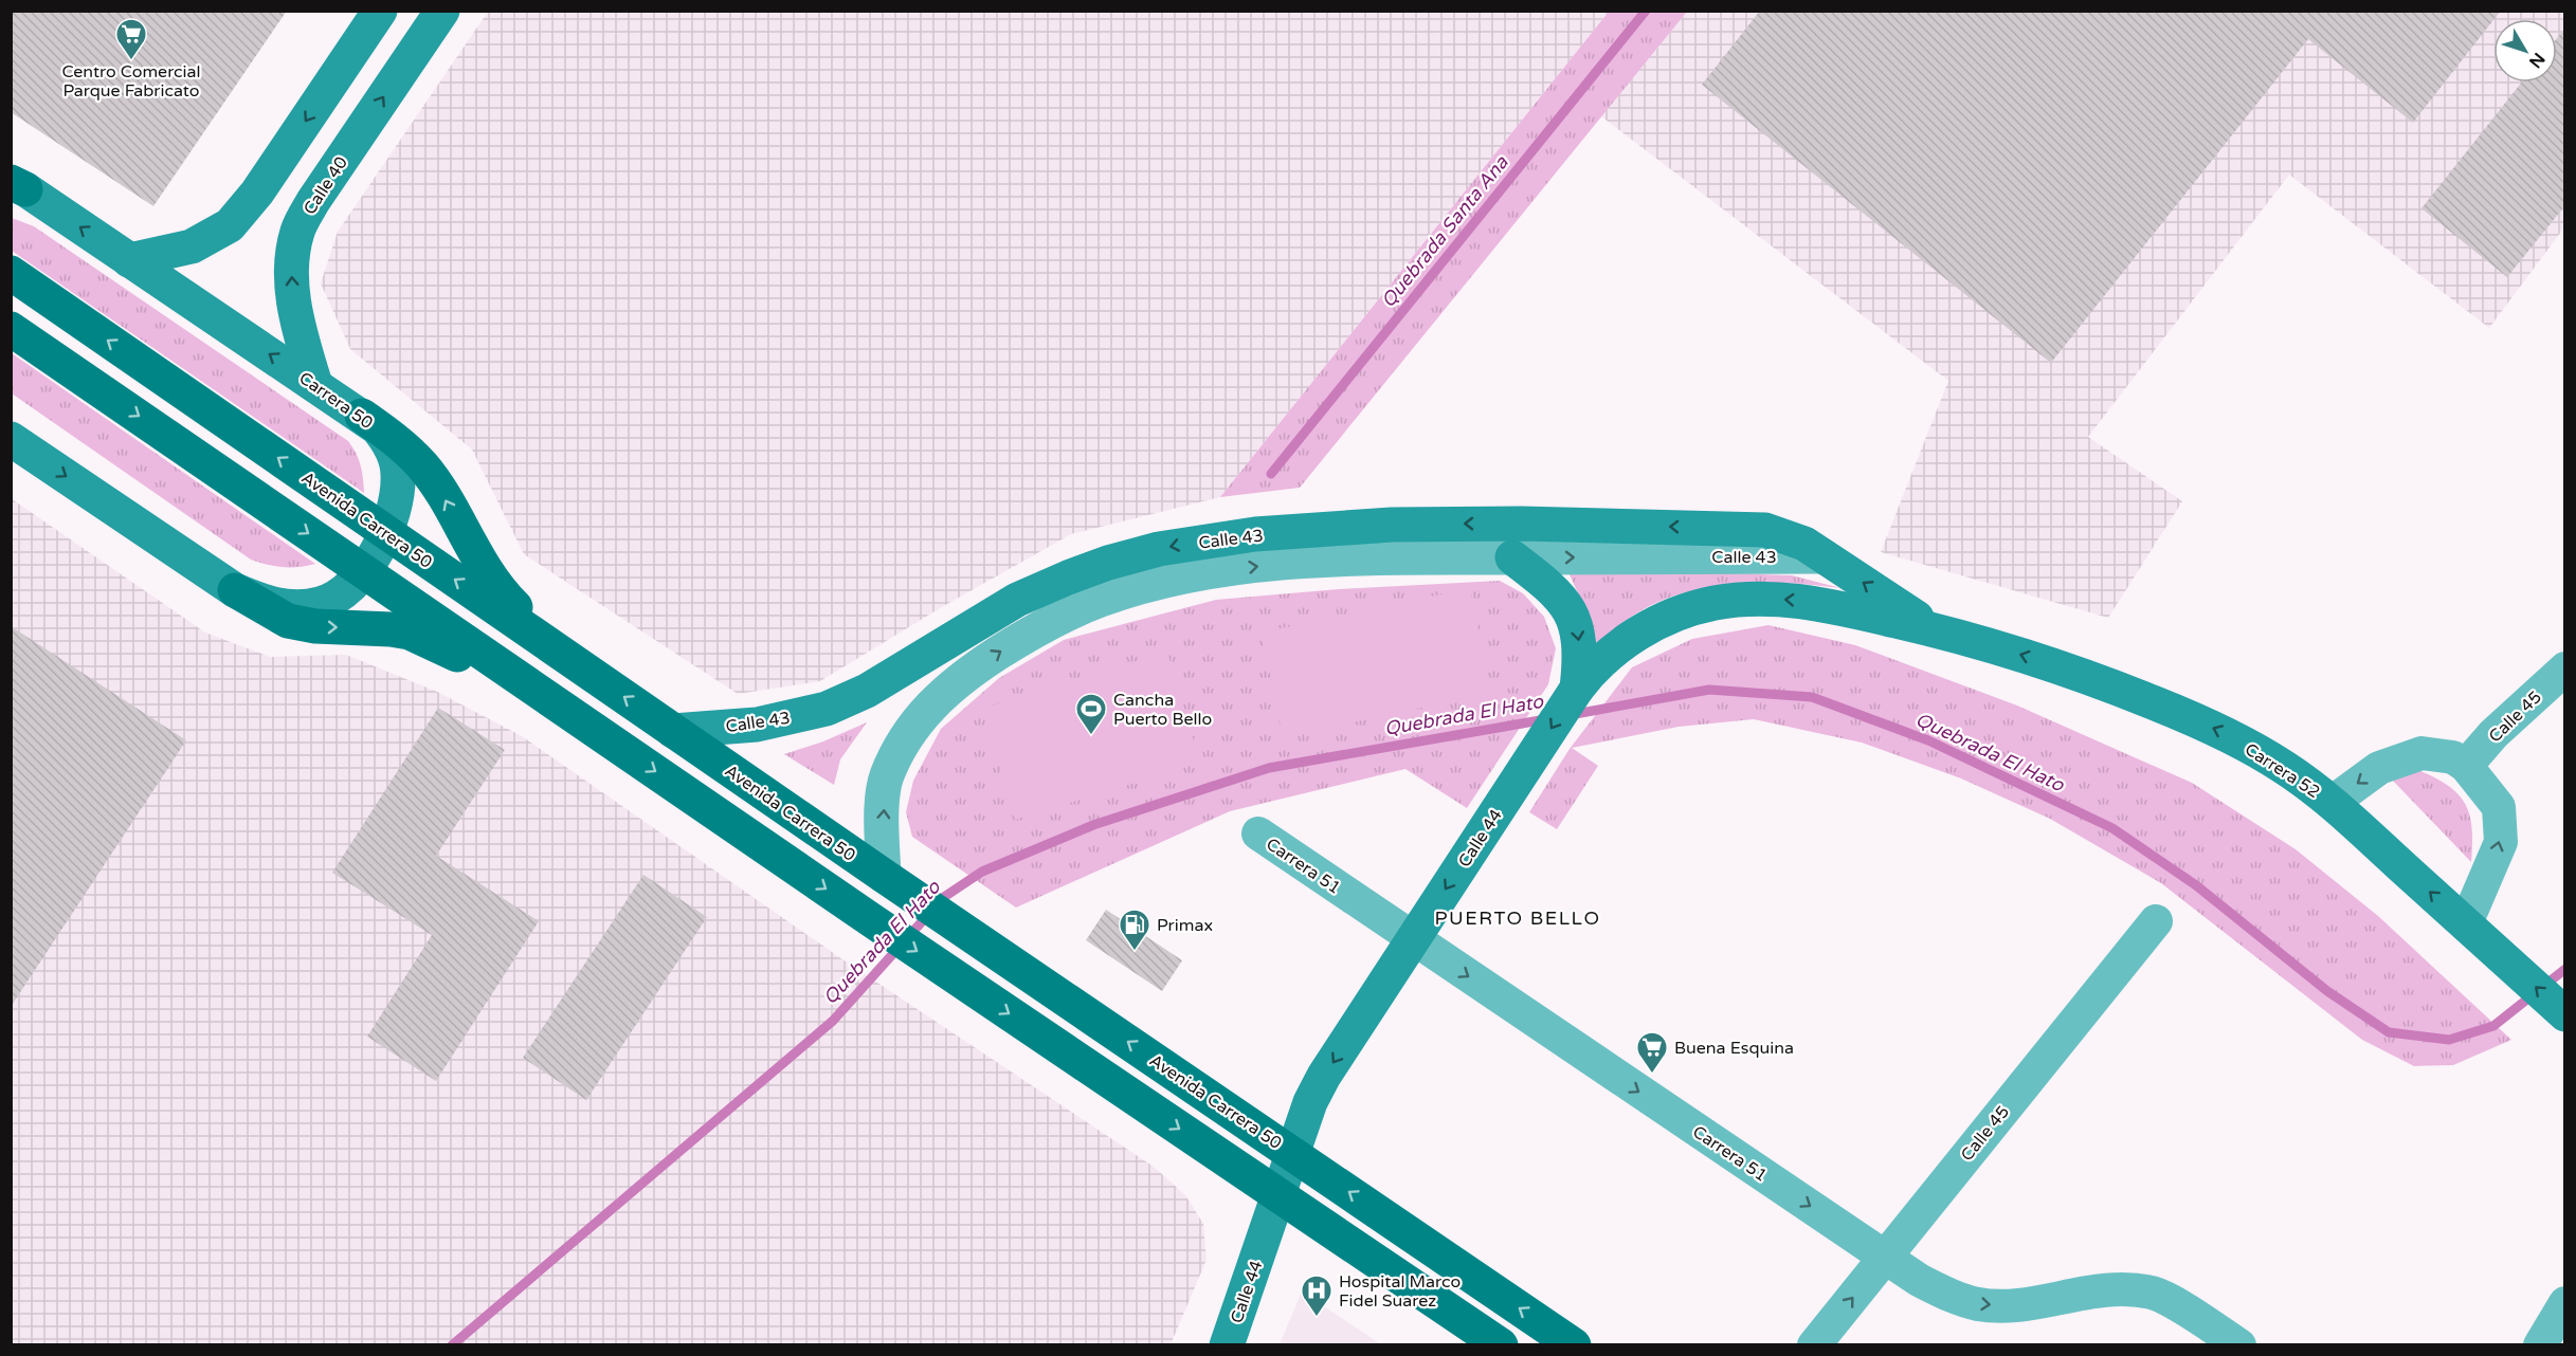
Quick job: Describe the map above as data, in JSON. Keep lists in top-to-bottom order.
{
  "streets": {
    "main road": [
      "Calle 40",
      "Carrera 50",
      "Avenida Carrera 50",
      "Calle 43",
      "Carrera 52",
      "Calle 44"
    ],
    "street": ["Calle 45", "Carrera 51"]
  },
  "crossings": [
    ["Calle 40", "Carrera 50"],
    ["Carrera 50", "Avenida Carrera 50"],
    ["Avenida Carrera 50", "Calle 43"],
    ["Avenida Carrera 50", "Calle 44"],
    ["Calle 43", "Carrera 52"],
    ["Calle 43", "Calle 44"],
    ["Calle 45", "Carrera 51"],
    ["Carrera 52", "Calle 44"],
    ["Calle 44", "Carrera 51"]
  ],
  "one_way": [
    "Calle 40",
    "Carrera 52",
    "Calle 44",
    "Carrera 51"
  ],
  "districts": ["PUERTO BELLO"],
  "water": ["Quebrada Santa Ana", "Quebrada El Hato"],
  "places": {
    "supermarket": ["Centro Comercial Parque Fabricato", "Buena Esquina"],
    "sports": ["Cancha Puerto Bello"],
    "fuel station": ["Primax"],
    "hospital": ["Hospital Marco Fidel Suarez"]
  },
  "north": "bottom right"
}
